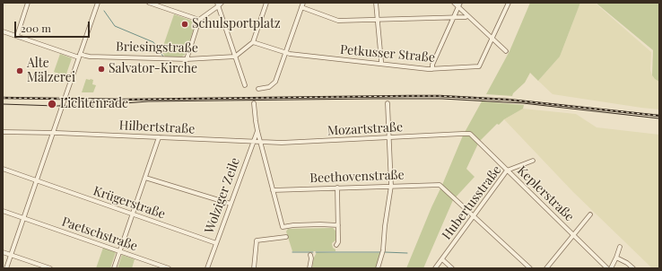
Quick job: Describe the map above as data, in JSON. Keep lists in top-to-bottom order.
{
  "streets": {
    "street": [
      "Briesingstraße",
      "Petkusser Straße",
      "Hilbertstraße",
      "Mozartstraße",
      "Beethovenstraße",
      "Keplerstraße",
      "Wolziger Zeile",
      "Krügerstraße",
      "Hubertusstraße",
      "Paetschstraße"
    ]
  },
  "crossings": [
    ["Hilbertstraße", "Mozartstraße"],
    ["Hilbertstraße", "Wolziger Zeile"],
    ["Mozartstraße", "Keplerstraße"],
    ["Beethovenstraße", "Hubertusstraße"],
    ["Keplerstraße", "Hubertusstraße"],
    ["Wolziger Zeile", "Krügerstraße"]
  ],
  "places": [
    "Schulsportplatz",
    "Salvator-Kirche",
    "Alte Mälzerei",
    "Lichtenrade"
  ],
  "scale_bar": "200 m"
}
